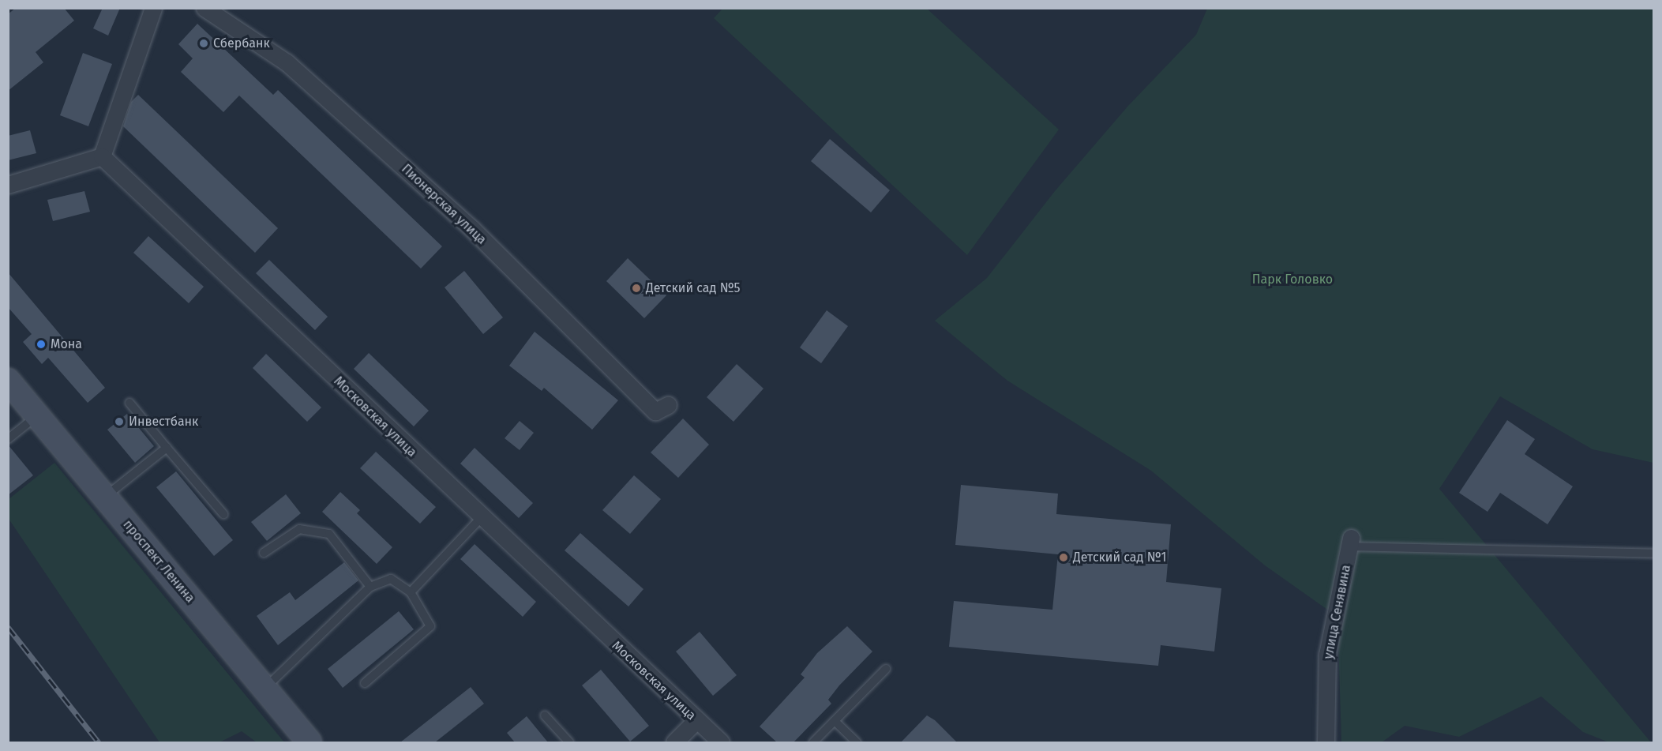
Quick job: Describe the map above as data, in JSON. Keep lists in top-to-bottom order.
{
  "streets": {
    "main road": ["проспект Ленина"],
    "street": ["Пионерская улица", "Московская улица", "улица Сенявина"]
  },
  "parks": ["Парк Головко"],
  "places": [
    "Сбербанк",
    "Детский сад №5",
    "Мона",
    "Инвестбанк",
    "Детский сад №1"
  ]
}
